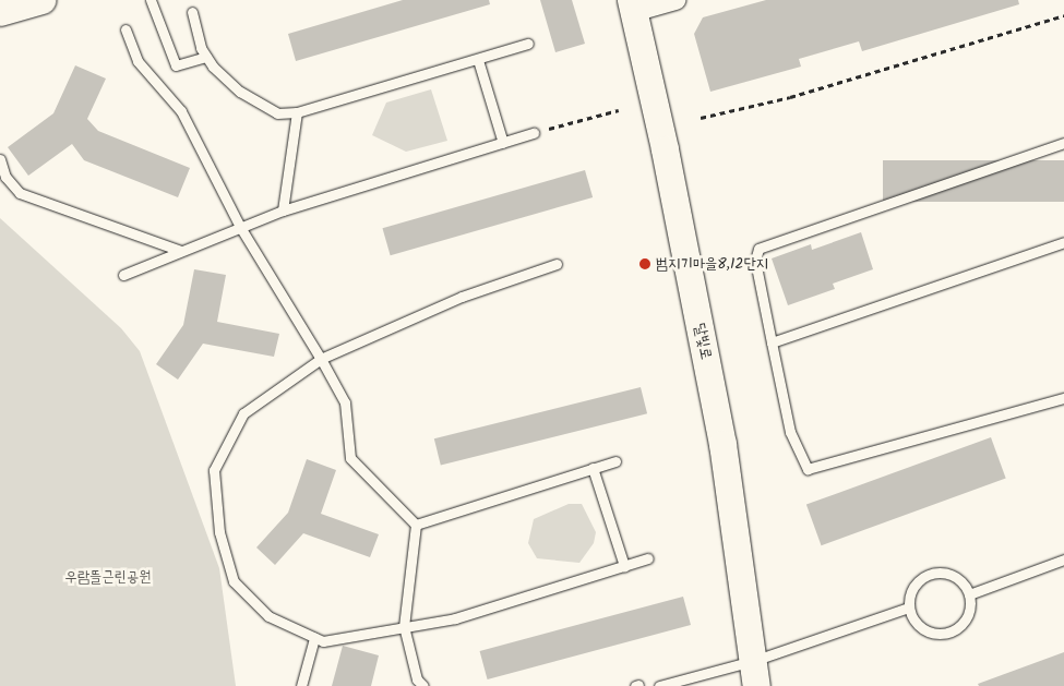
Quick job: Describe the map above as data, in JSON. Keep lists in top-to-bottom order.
{
  "streets": {
    "street": ["달빛로"]
  },
  "parks": ["우람뜰근린공원"],
  "places": ["범지기마을8,12단지"]
}
